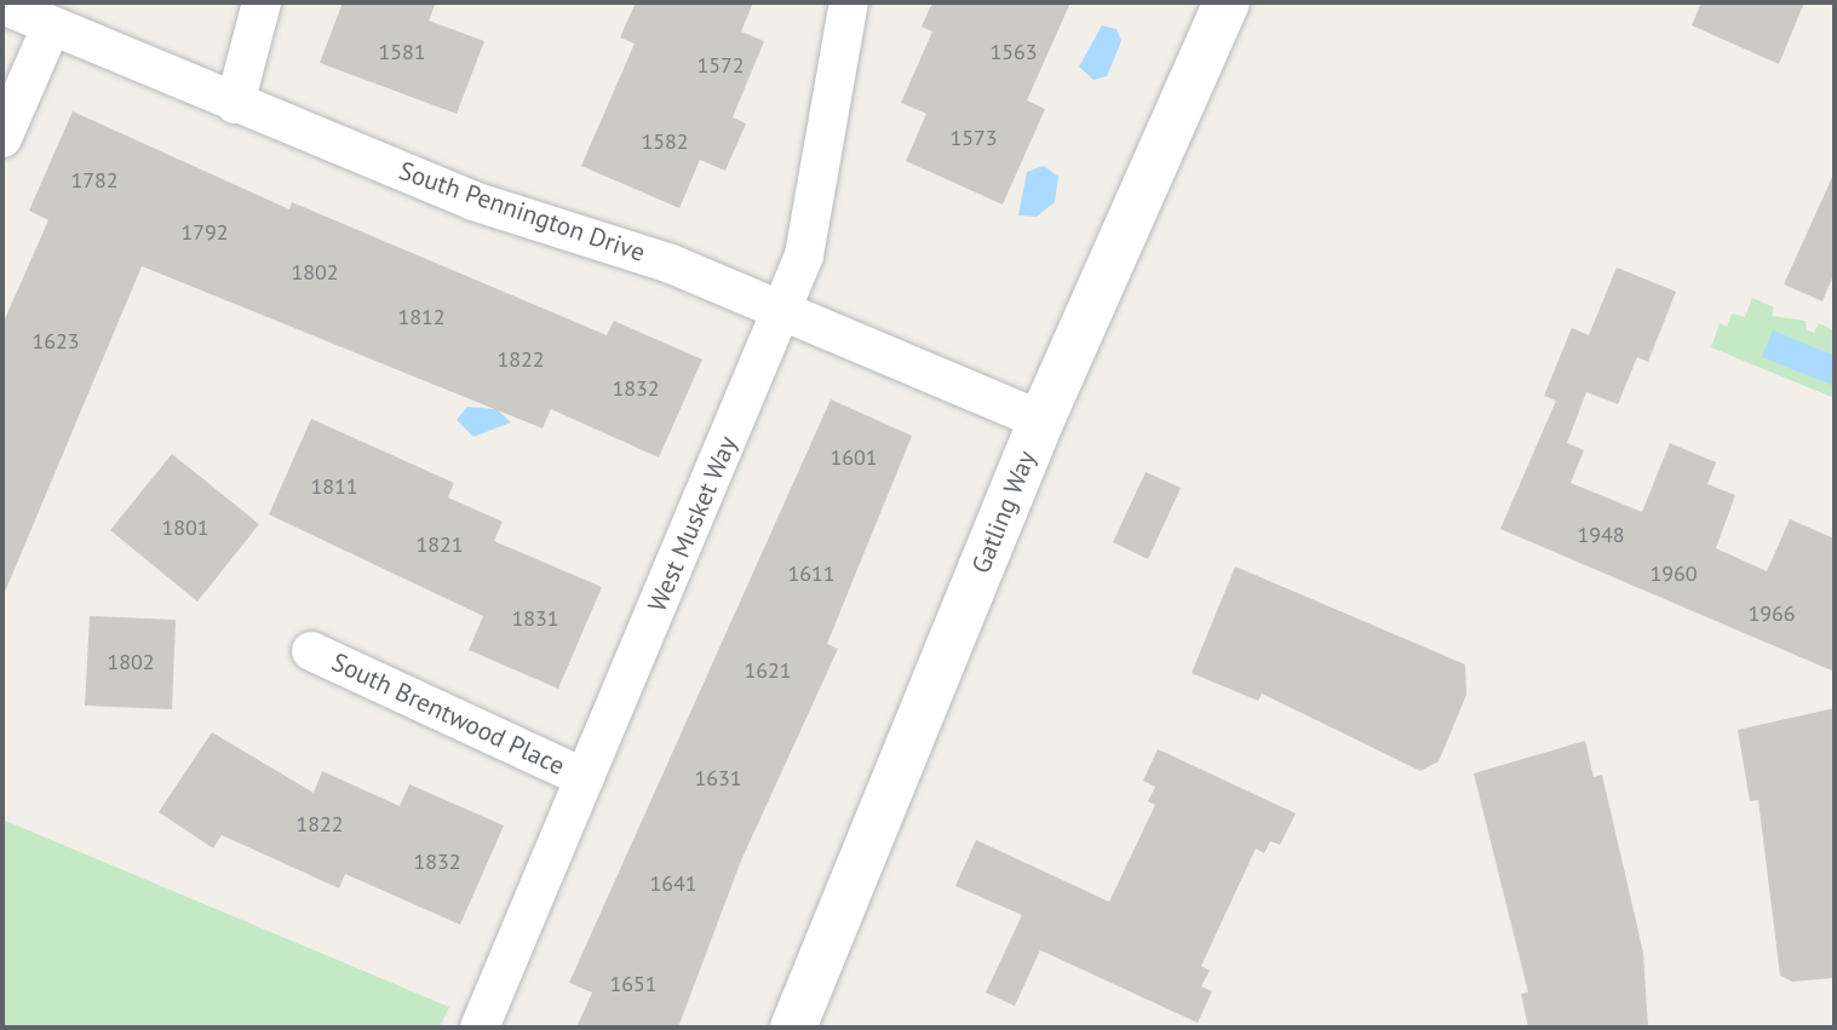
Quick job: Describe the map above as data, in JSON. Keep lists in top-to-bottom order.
{
  "streets": {
    "street": [
      "South Pennington Drive",
      "Gatling Way",
      "West Musket Way",
      "South Brentwood Place"
    ]
  },
  "crossings": [
    ["South Pennington Drive", "Gatling Way"],
    ["South Pennington Drive", "West Musket Way"],
    ["West Musket Way", "South Brentwood Place"]
  ],
  "house_numbers": [
    "1581",
    "1563",
    "1572",
    "1573",
    "1582",
    "1782",
    "1792",
    "1802",
    "1812",
    "1623",
    "1822",
    "1832",
    "1601",
    "1811",
    "1801",
    "1948",
    "1821",
    "1611",
    "1960",
    "1966",
    "1831",
    "1802",
    "1621",
    "1631",
    "1822",
    "1832",
    "1641",
    "1651"
  ]
}
